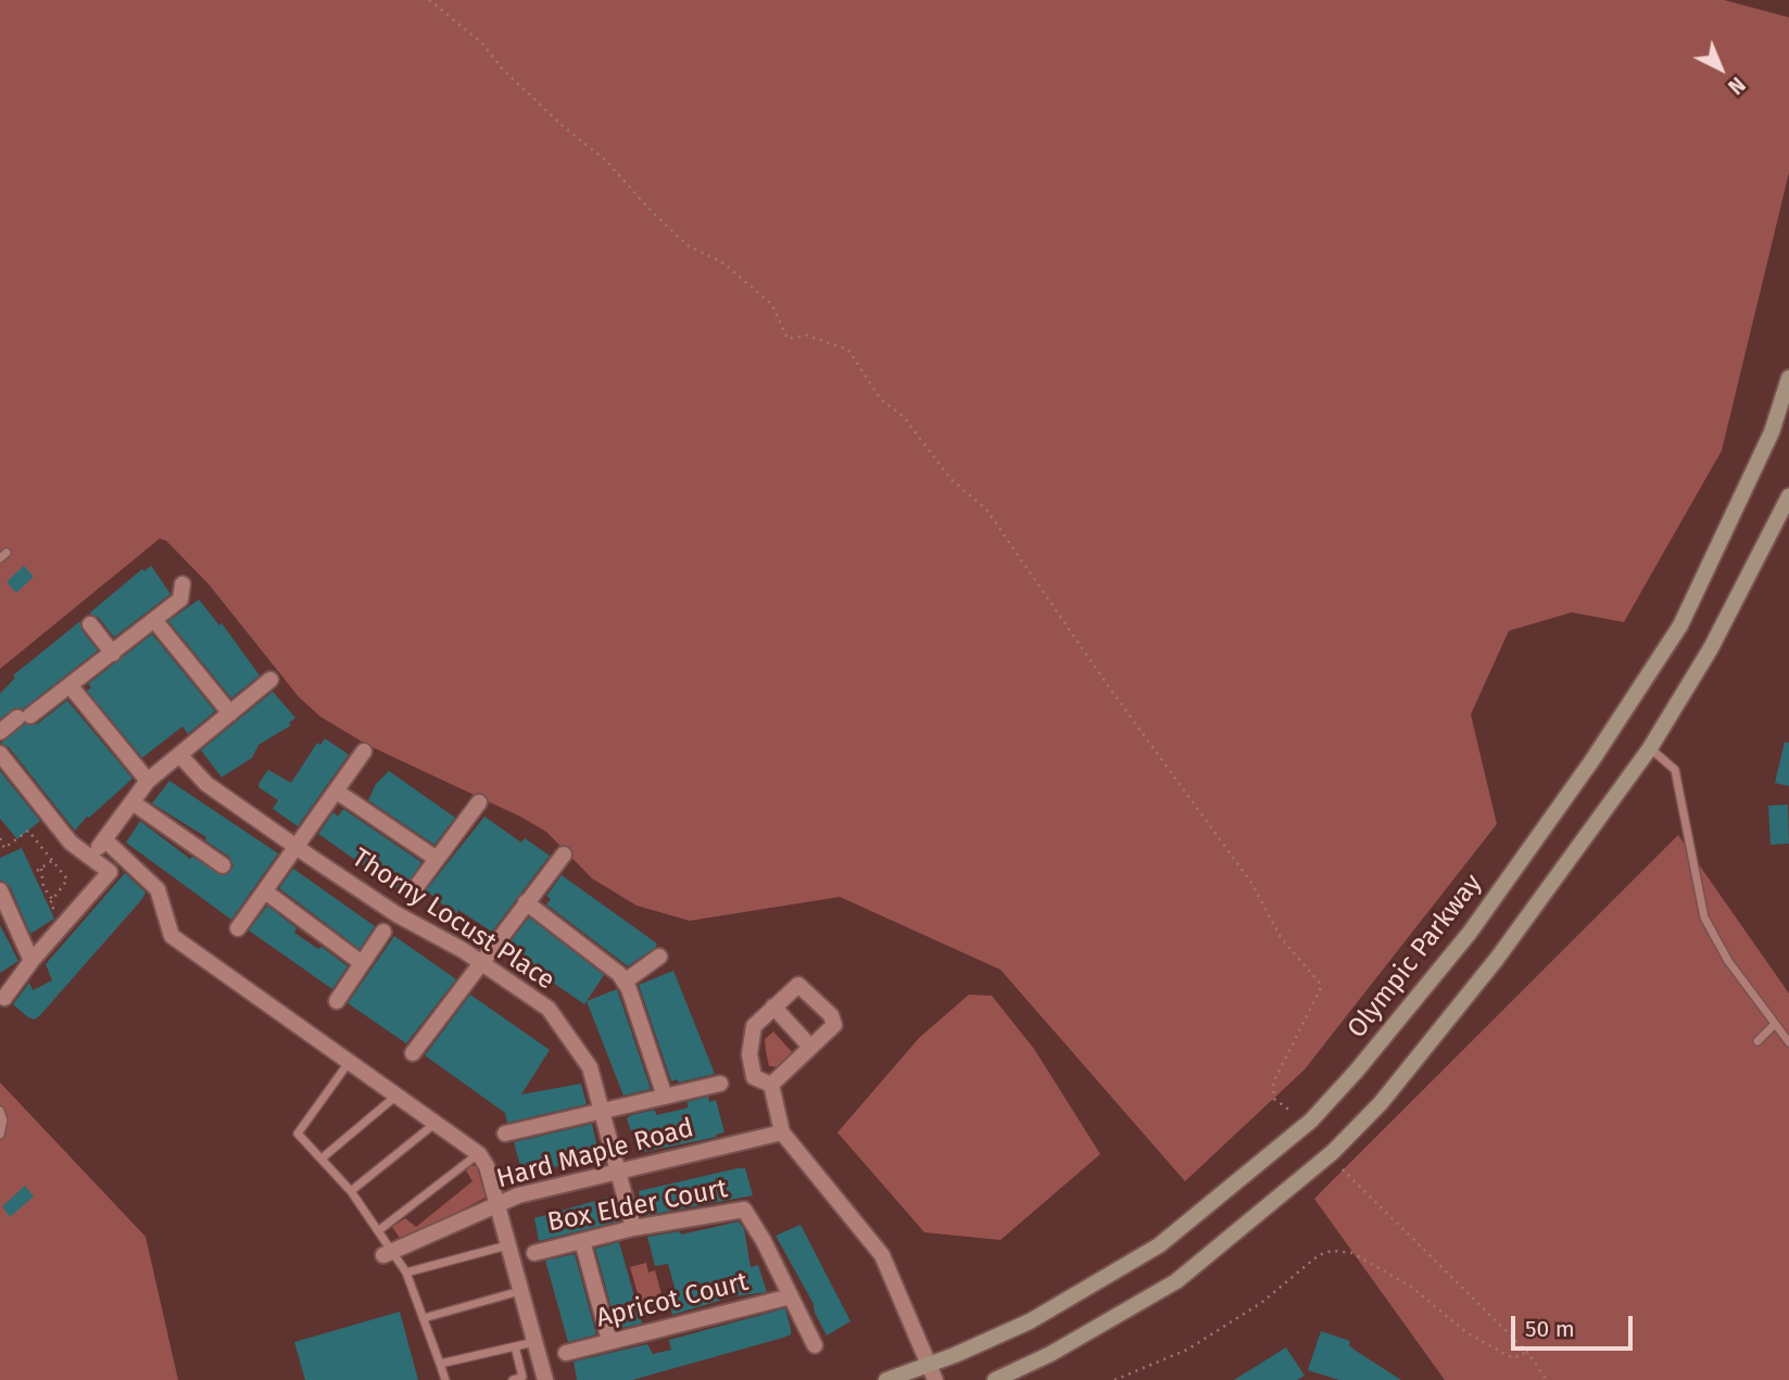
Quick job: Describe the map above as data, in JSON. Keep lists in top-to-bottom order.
{
  "streets": {
    "main road": ["Olympic Parkway"],
    "street": [
      "Thorny Locust Place",
      "Hard Maple Road",
      "Box Elder Court",
      "Apricot Court"
    ]
  },
  "crossings": [
    ["Thorny Locust Place", "Hard Maple Road"],
    ["Thorny Locust Place", "Box Elder Court"],
    ["Box Elder Court", "Apricot Court"]
  ],
  "scale_bar": "50 m",
  "north": "bottom right"
}
